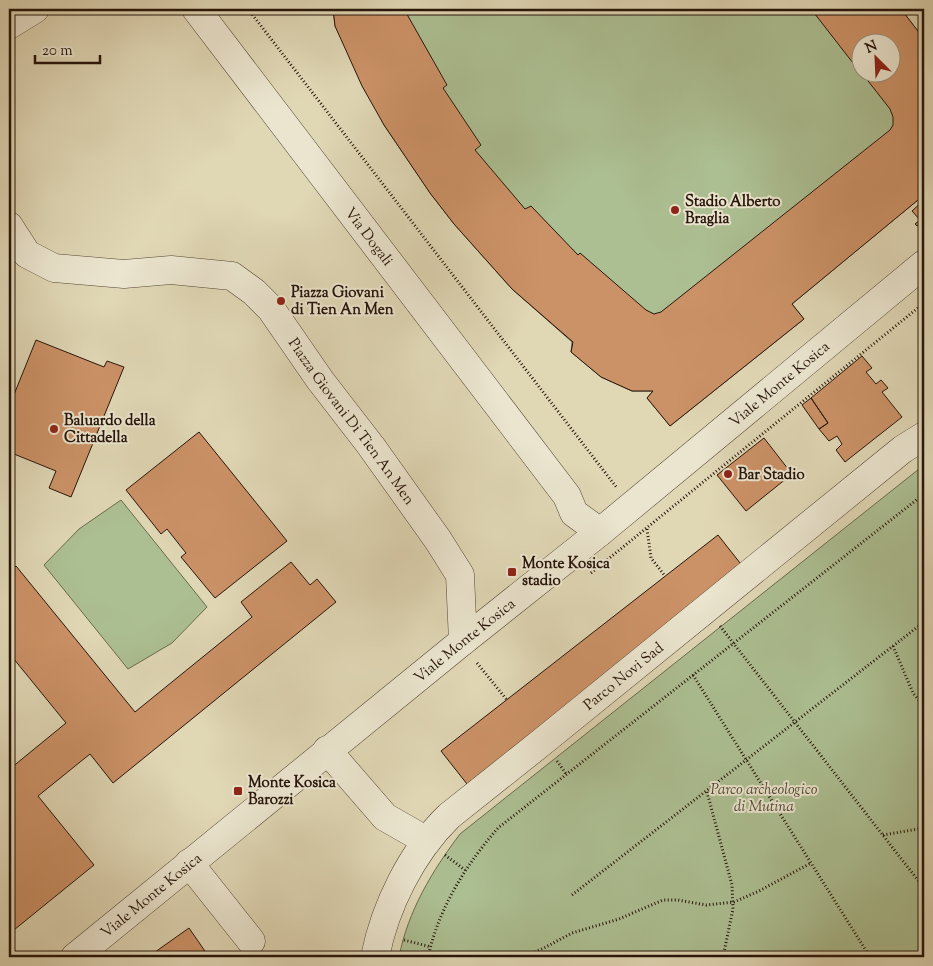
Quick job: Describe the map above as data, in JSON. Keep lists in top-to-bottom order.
{
  "streets": {
    "street": [
      "Via Dogali",
      "Viale Monte Kosica",
      "Piazza Giovani Di Tien An Men",
      "Parco Novi Sad"
    ]
  },
  "crossings": [
    ["Via Dogali", "Viale Monte Kosica"],
    ["Viale Monte Kosica", "Piazza Giovani Di Tien An Men"]
  ],
  "parks": ["Parco archeologico di Mutina"],
  "places": {
    "other": [
      "Stadio Alberto Braglia",
      "Piazza Giovani di Tien An Men",
      "Baluardo della Cittadella",
      "Bar Stadio"
    ],
    "transit": ["Monte Kosica stadio", "Monte Kosica Barozzi"]
  },
  "scale_bar": "20 m",
  "north": "top left"
}
